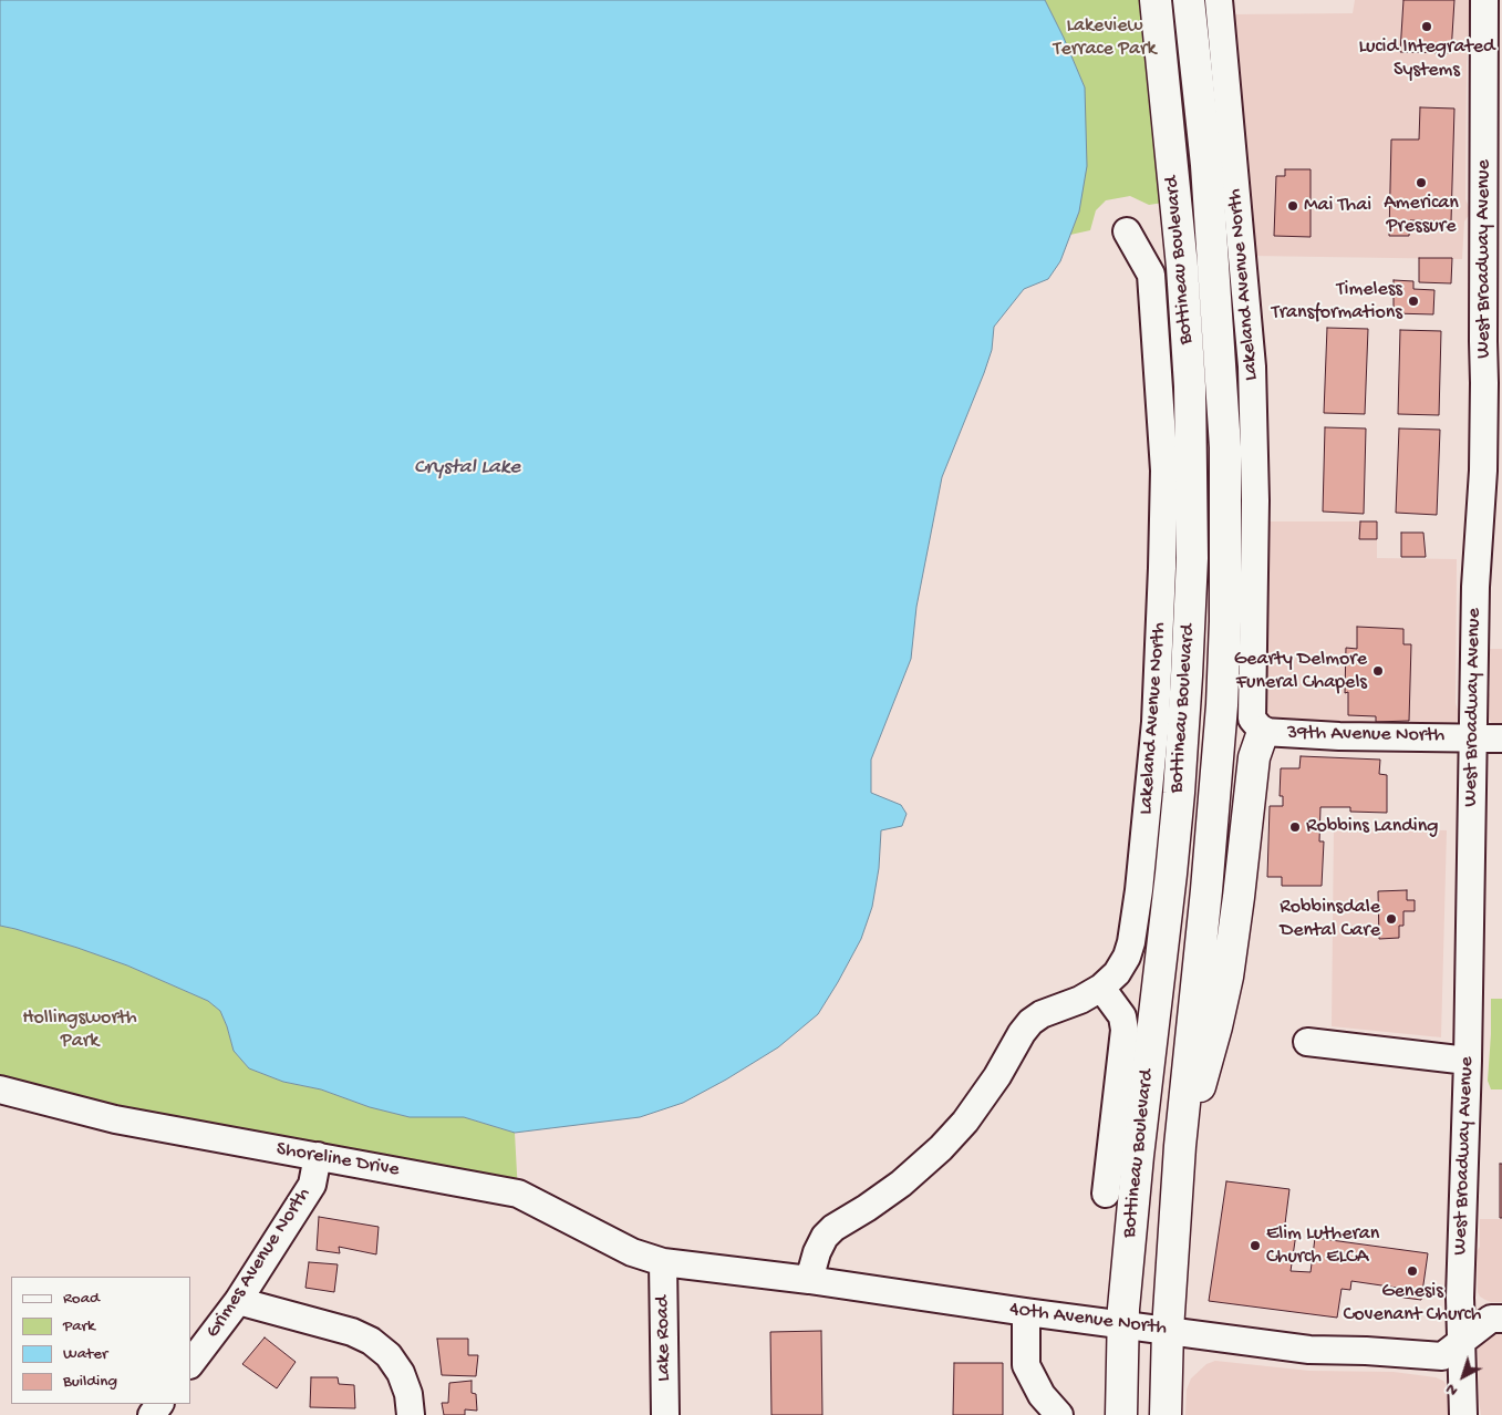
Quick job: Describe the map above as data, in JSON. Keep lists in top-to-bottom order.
{
  "streets": {
    "main road": ["Bottineau Boulevard"],
    "street": [
      "West Broadway Avenue",
      "Lakeland Avenue North",
      "39th Avenue North",
      "Shoreline Drive",
      "Grimes Avenue North",
      "40th Avenue North",
      "Lake Road"
    ]
  },
  "crossings": [
    ["West Broadway Avenue", "39th Avenue North"],
    ["West Broadway Avenue", "40th Avenue North"],
    ["Bottineau Boulevard", "40th Avenue North"],
    ["Lakeland Avenue North", "39th Avenue North"],
    ["Lakeland Avenue North", "40th Avenue North"],
    ["Shoreline Drive", "Grimes Avenue North"],
    ["Shoreline Drive", "40th Avenue North"],
    ["Shoreline Drive", "Lake Road"],
    ["40th Avenue North", "Lake Road"]
  ],
  "water": ["Crystal Lake"],
  "parks": ["Lakeview Terrace Park", "Hollingsworth Park"],
  "places": [
    "Lucid Integrated Systems",
    "American Pressure",
    "Mai Thai",
    "Timeless Transformations",
    "Gearty Delmore Funeral Chapels",
    "Robbins Landing",
    "Robbinsdale Dental Care",
    "Elim Lutheran Church ELCA",
    "Genesis Covenant Church"
  ],
  "legend": [
    "Road",
    "Park",
    "Water",
    "Building"
  ],
  "north": "bottom left"
}
